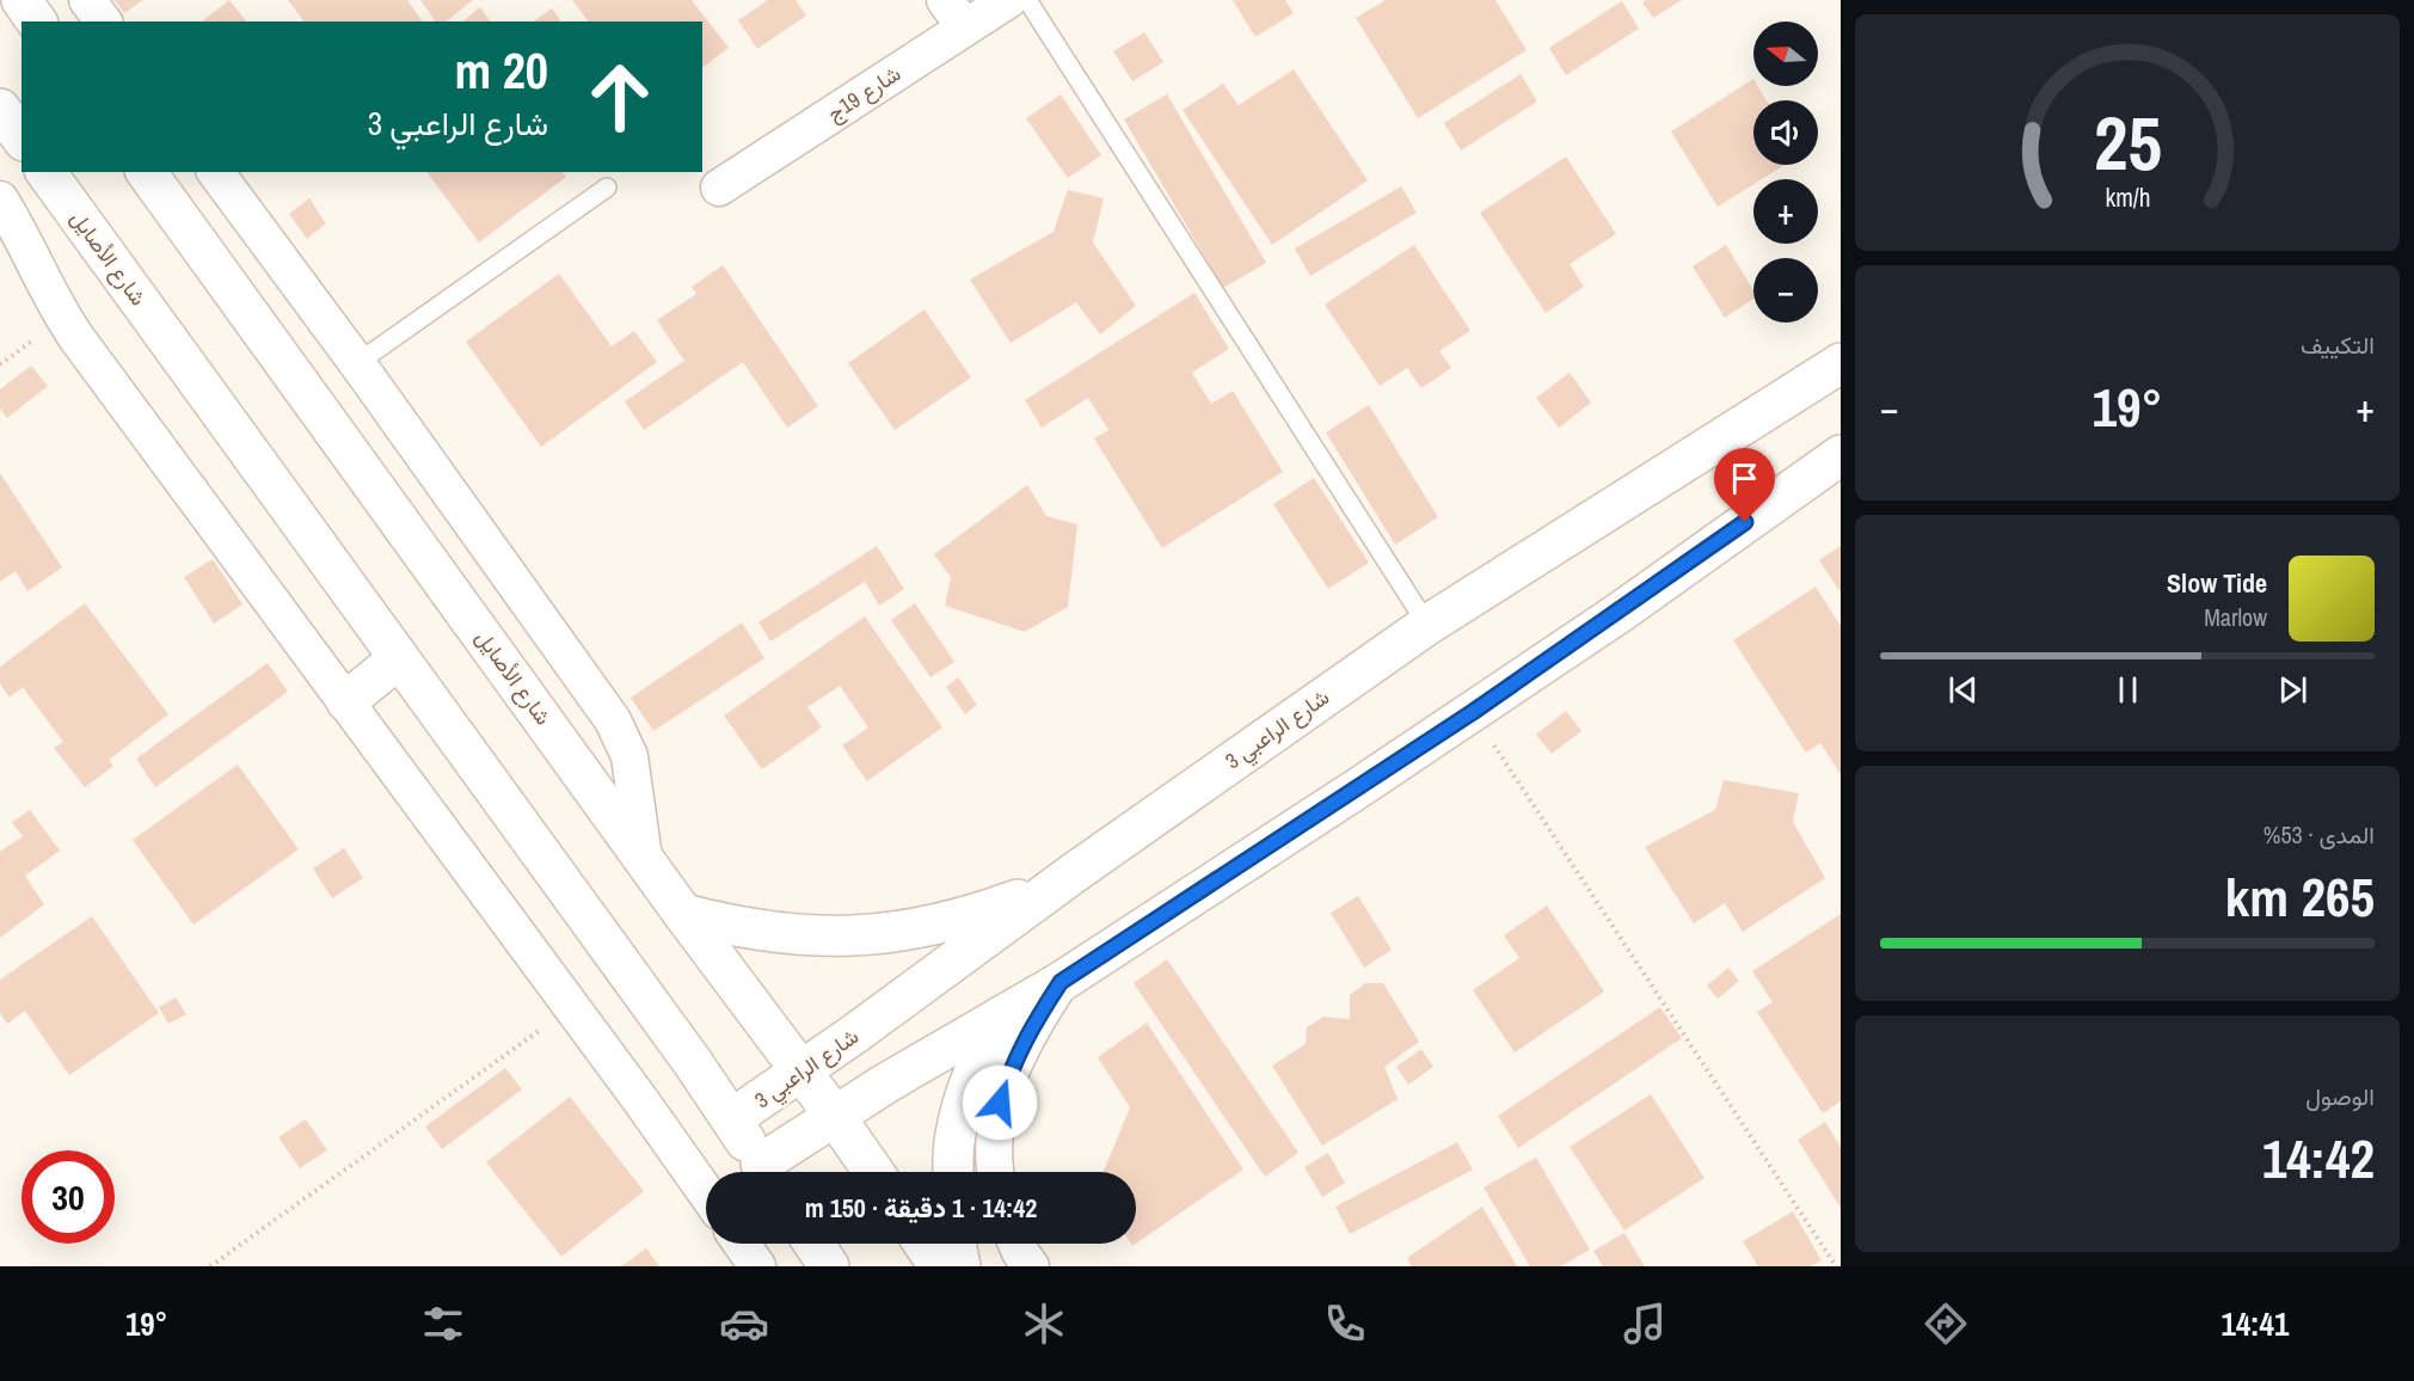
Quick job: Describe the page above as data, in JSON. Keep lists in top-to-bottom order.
{
  "streets": {
    "street": ["شارع 19ج", "شارع الأصايل", "شارع الراعبي 3"]
  },
  "crossings": [
    ["شارع الأصايل", "شارع الراعبي 3"]
  ],
  "north": "left",
  "page": {
    "map_buttons": ["+", "−"],
    "turn": ["20 m", "شارع الراعبي 3"],
    "tile": [
      "التكييف",
      ["المدى · 53%", "265 km"],
      ["الوصول", "14:42"]
    ],
    "heat": ["−", "19°", "+"],
    "song": ["Slow Tide", "Marlow"],
    "limit": "30",
    "trip": "14:42 · 1 دقيقة · 150 m",
    "tabs": ["14:41", "19°"],
    "gauge": ["25", "km/h"]
  }
}
